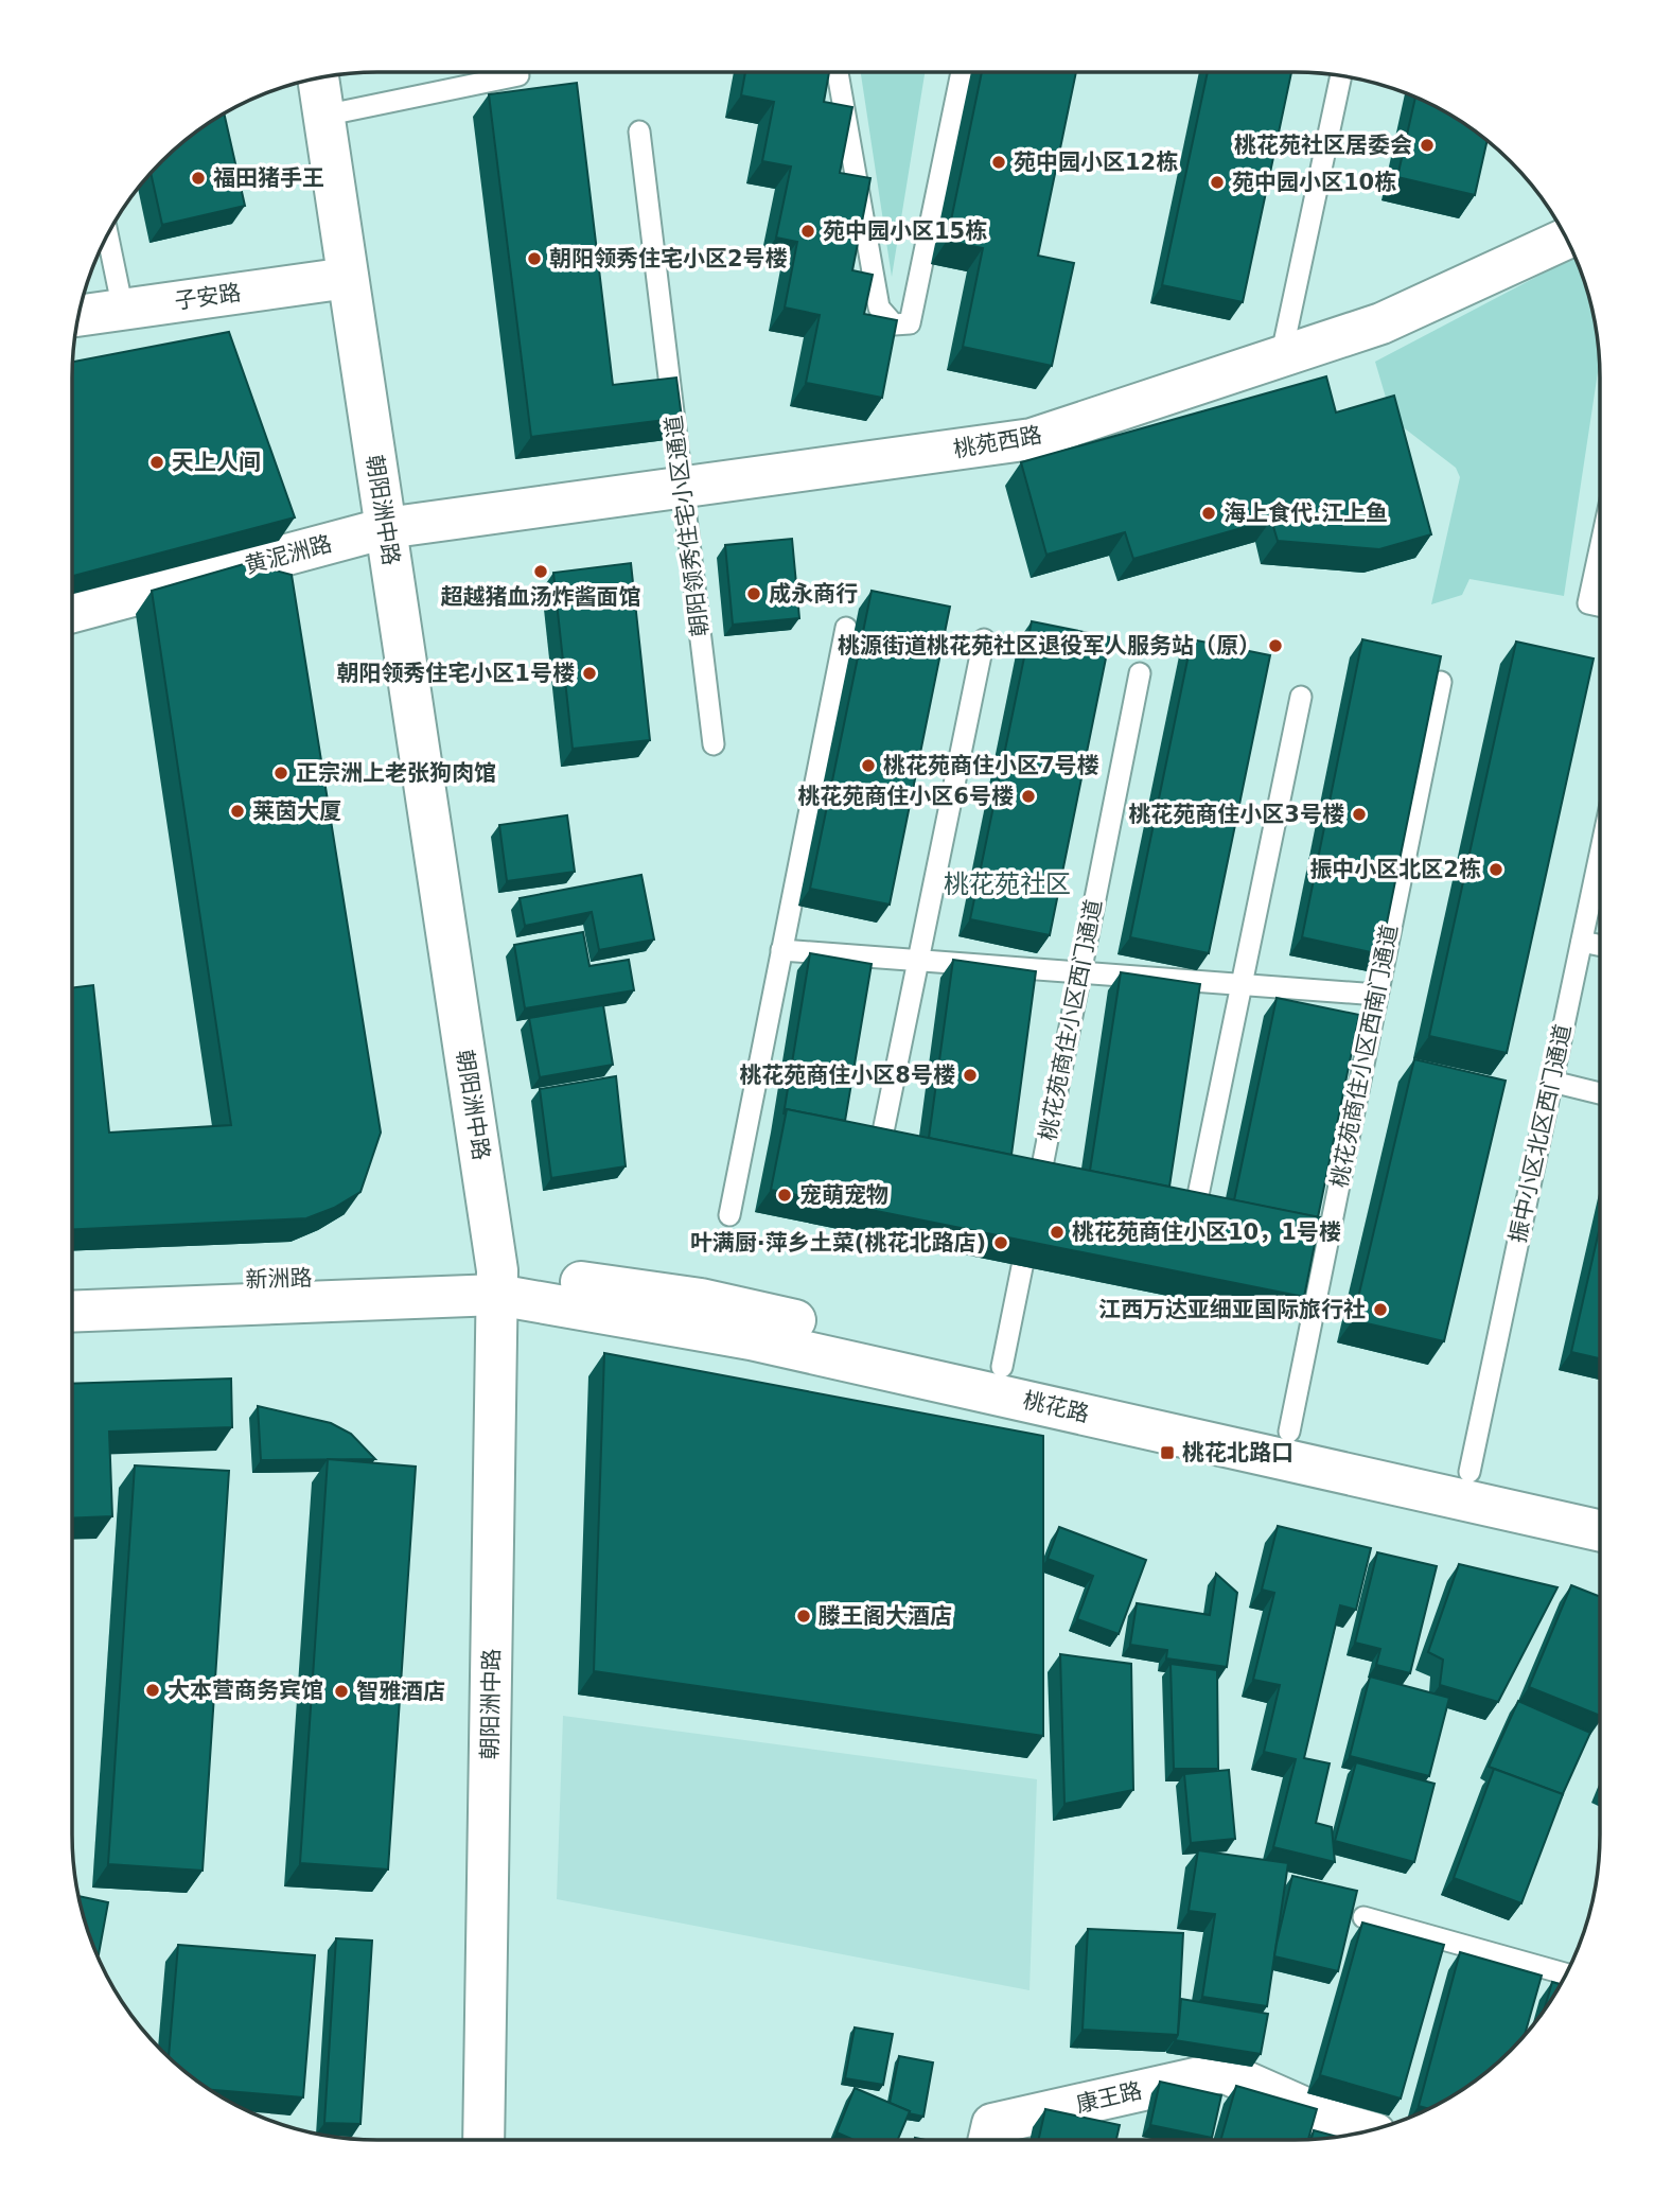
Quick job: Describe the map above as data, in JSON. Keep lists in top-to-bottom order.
{
  "streets": {
    "main road": [
      "子安路",
      "桃苑西路",
      "朝阳洲中路",
      "黄泥洲路",
      "新洲路",
      "桃花路",
      "康王路"
    ],
    "lane": [
      "朝阳领秀住宅小区通道",
      "桃花苑商住小区西门通道",
      "桃花苑商住小区西南门通道",
      "振中小区北区西门通道"
    ]
  },
  "crossings": [
    ["子安路", "朝阳洲中路"],
    ["桃苑西路", "朝阳洲中路"],
    ["桃苑西路", "朝阳领秀住宅小区通道"],
    ["桃苑西路", "黄泥洲路"],
    ["朝阳洲中路", "黄泥洲路"],
    ["朝阳洲中路", "新洲路"],
    ["朝阳洲中路", "桃花路"],
    ["桃花苑商住小区西门通道", "桃花路"],
    ["桃花苑商住小区西南门通道", "桃花路"],
    ["振中小区北区西门通道", "桃花路"],
    ["新洲路", "桃花路"]
  ],
  "districts": ["桃花苑社区"],
  "places": {
    "other": [
      "桃花苑社区居委会",
      "苑中园小区12栋",
      "福田猪手王",
      "苑中园小区10栋",
      "苑中园小区15栋",
      "朝阳领秀住宅小区2号楼",
      "天上人间",
      "海上食代.江上鱼",
      "超越猪血汤炸酱面馆",
      "成永商行",
      "桃源街道桃花苑社区退役军人服务站（原）",
      "朝阳领秀住宅小区1号楼",
      "桃花苑商住小区7号楼",
      "正宗洲上老张狗肉馆",
      "桃花苑商住小区6号楼",
      "莱茵大厦",
      "桃花苑商住小区3号楼",
      "振中小区北区2栋",
      "桃花苑商住小区8号楼",
      "宠萌宠物",
      "桃花苑商住小区10，1号楼",
      "叶满厨·萍乡土菜(桃花北路店)",
      "江西万达亚细亚国际旅行社",
      "滕王阁大酒店",
      "大本营商务宾馆",
      "智雅酒店"
    ],
    "transit": ["桃花北路口"]
  }
}
